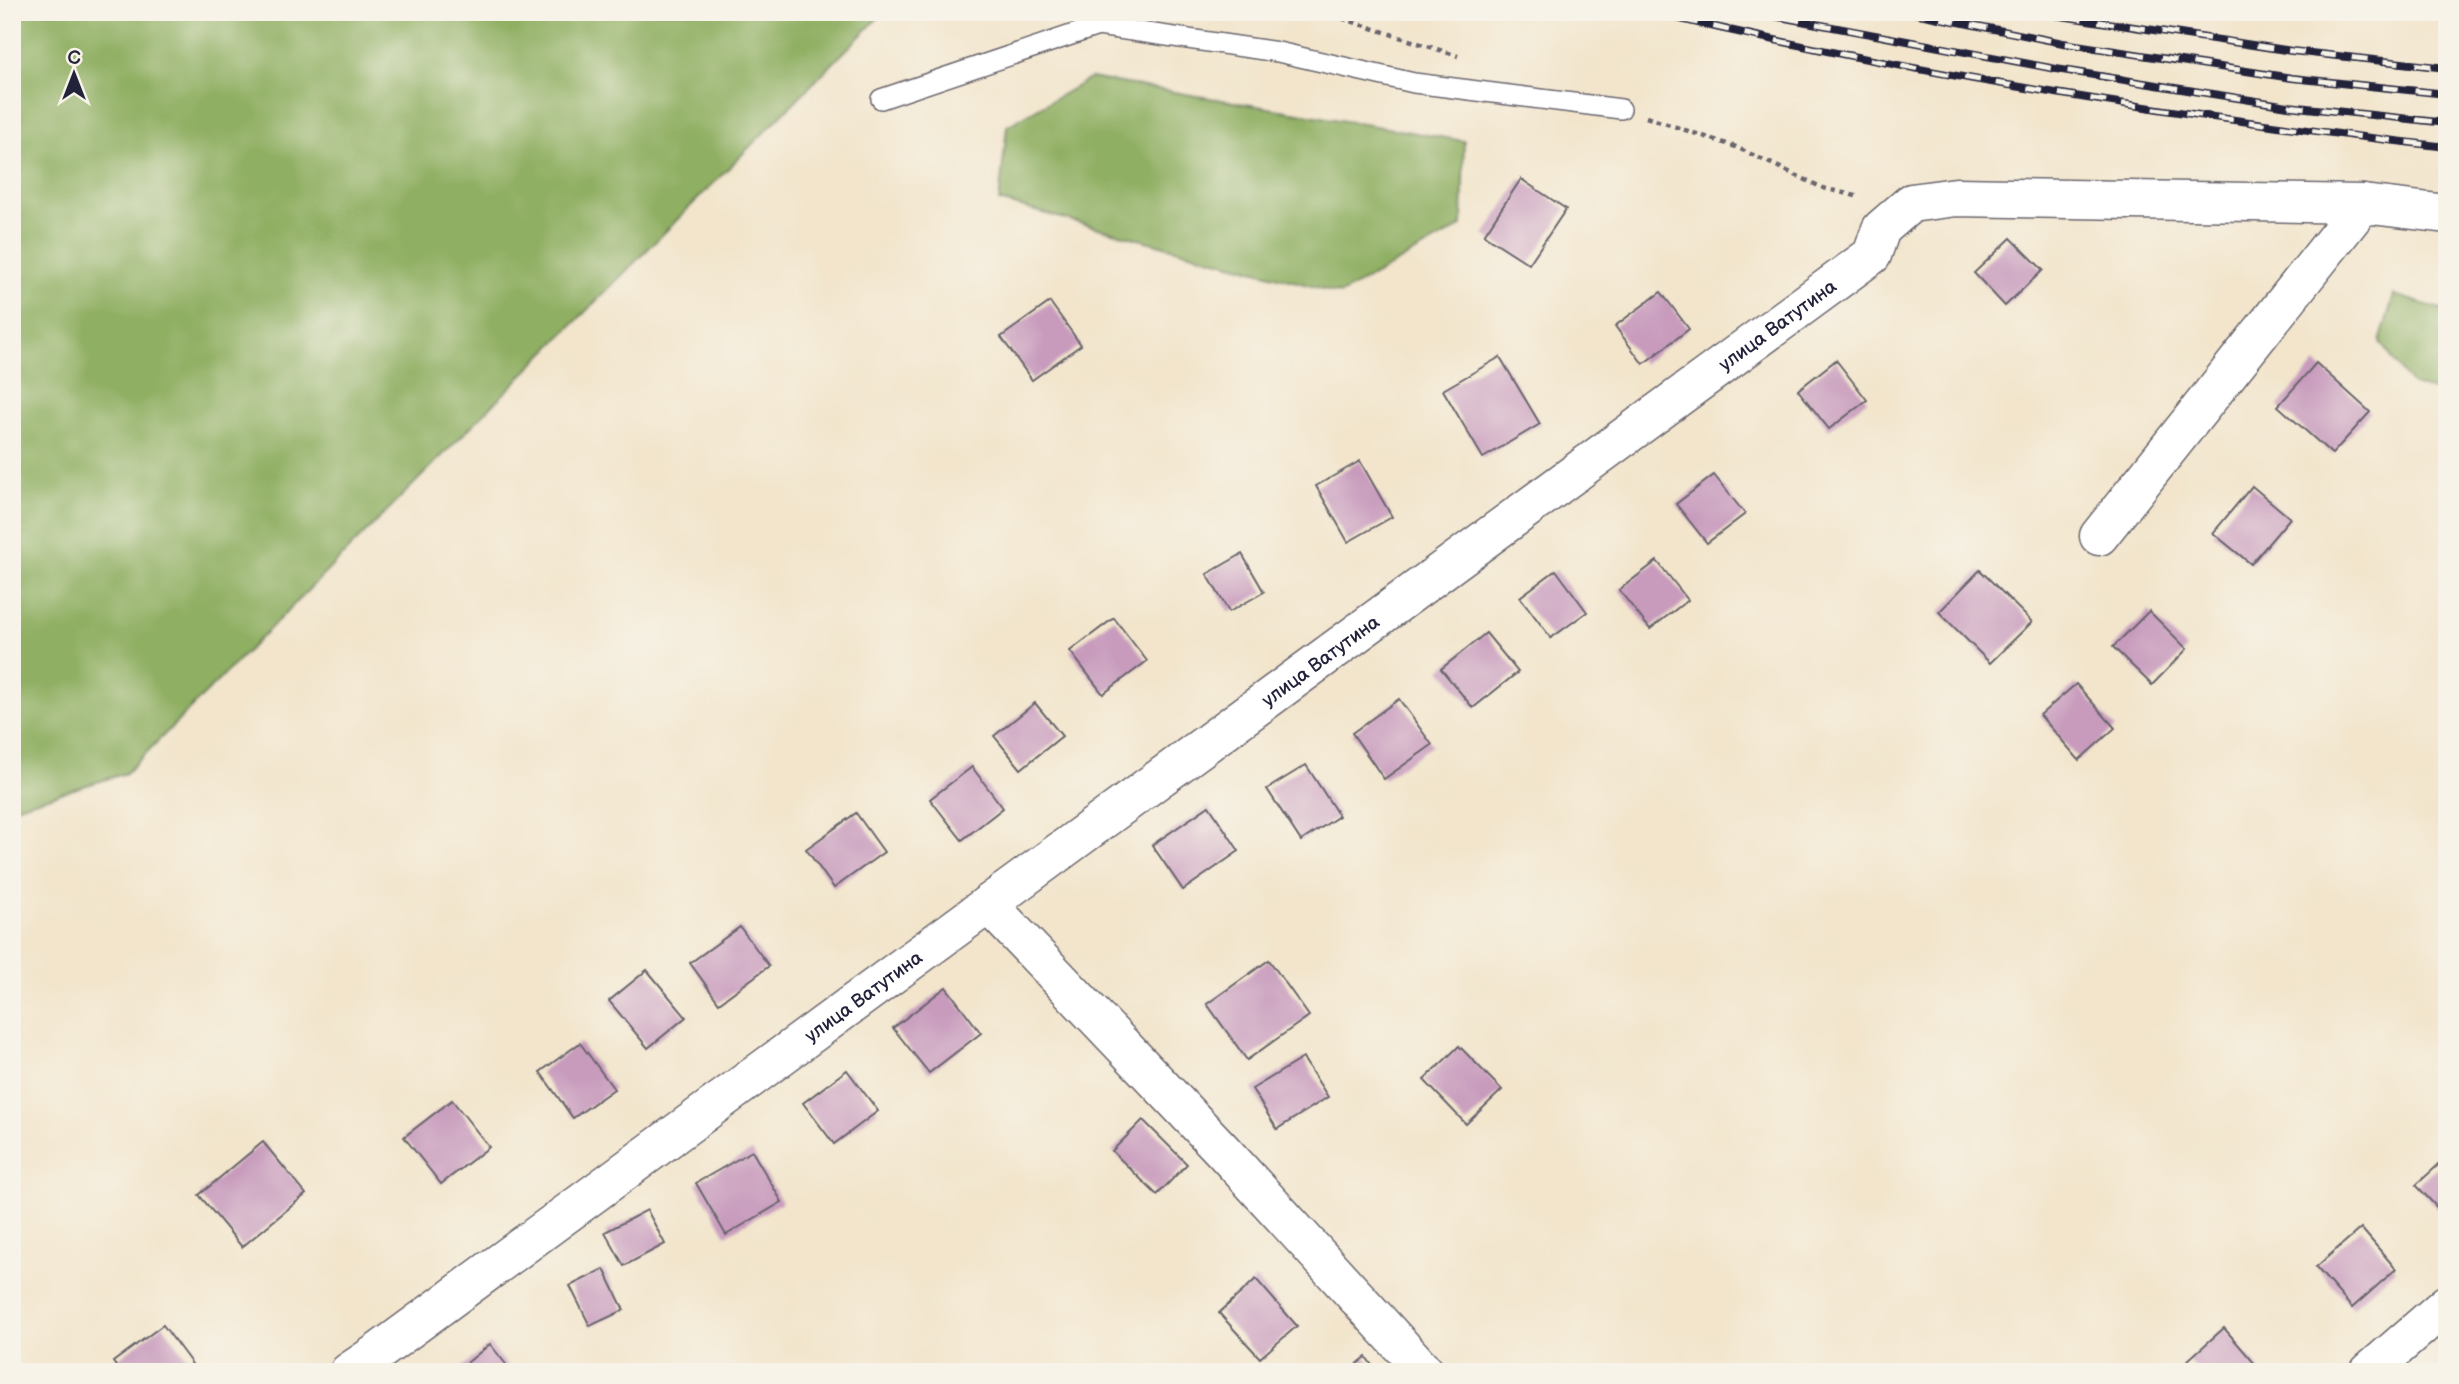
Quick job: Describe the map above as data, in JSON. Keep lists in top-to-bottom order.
{
  "streets": {
    "street": ["улица Ватутина"]
  },
  "north": "top"
}
